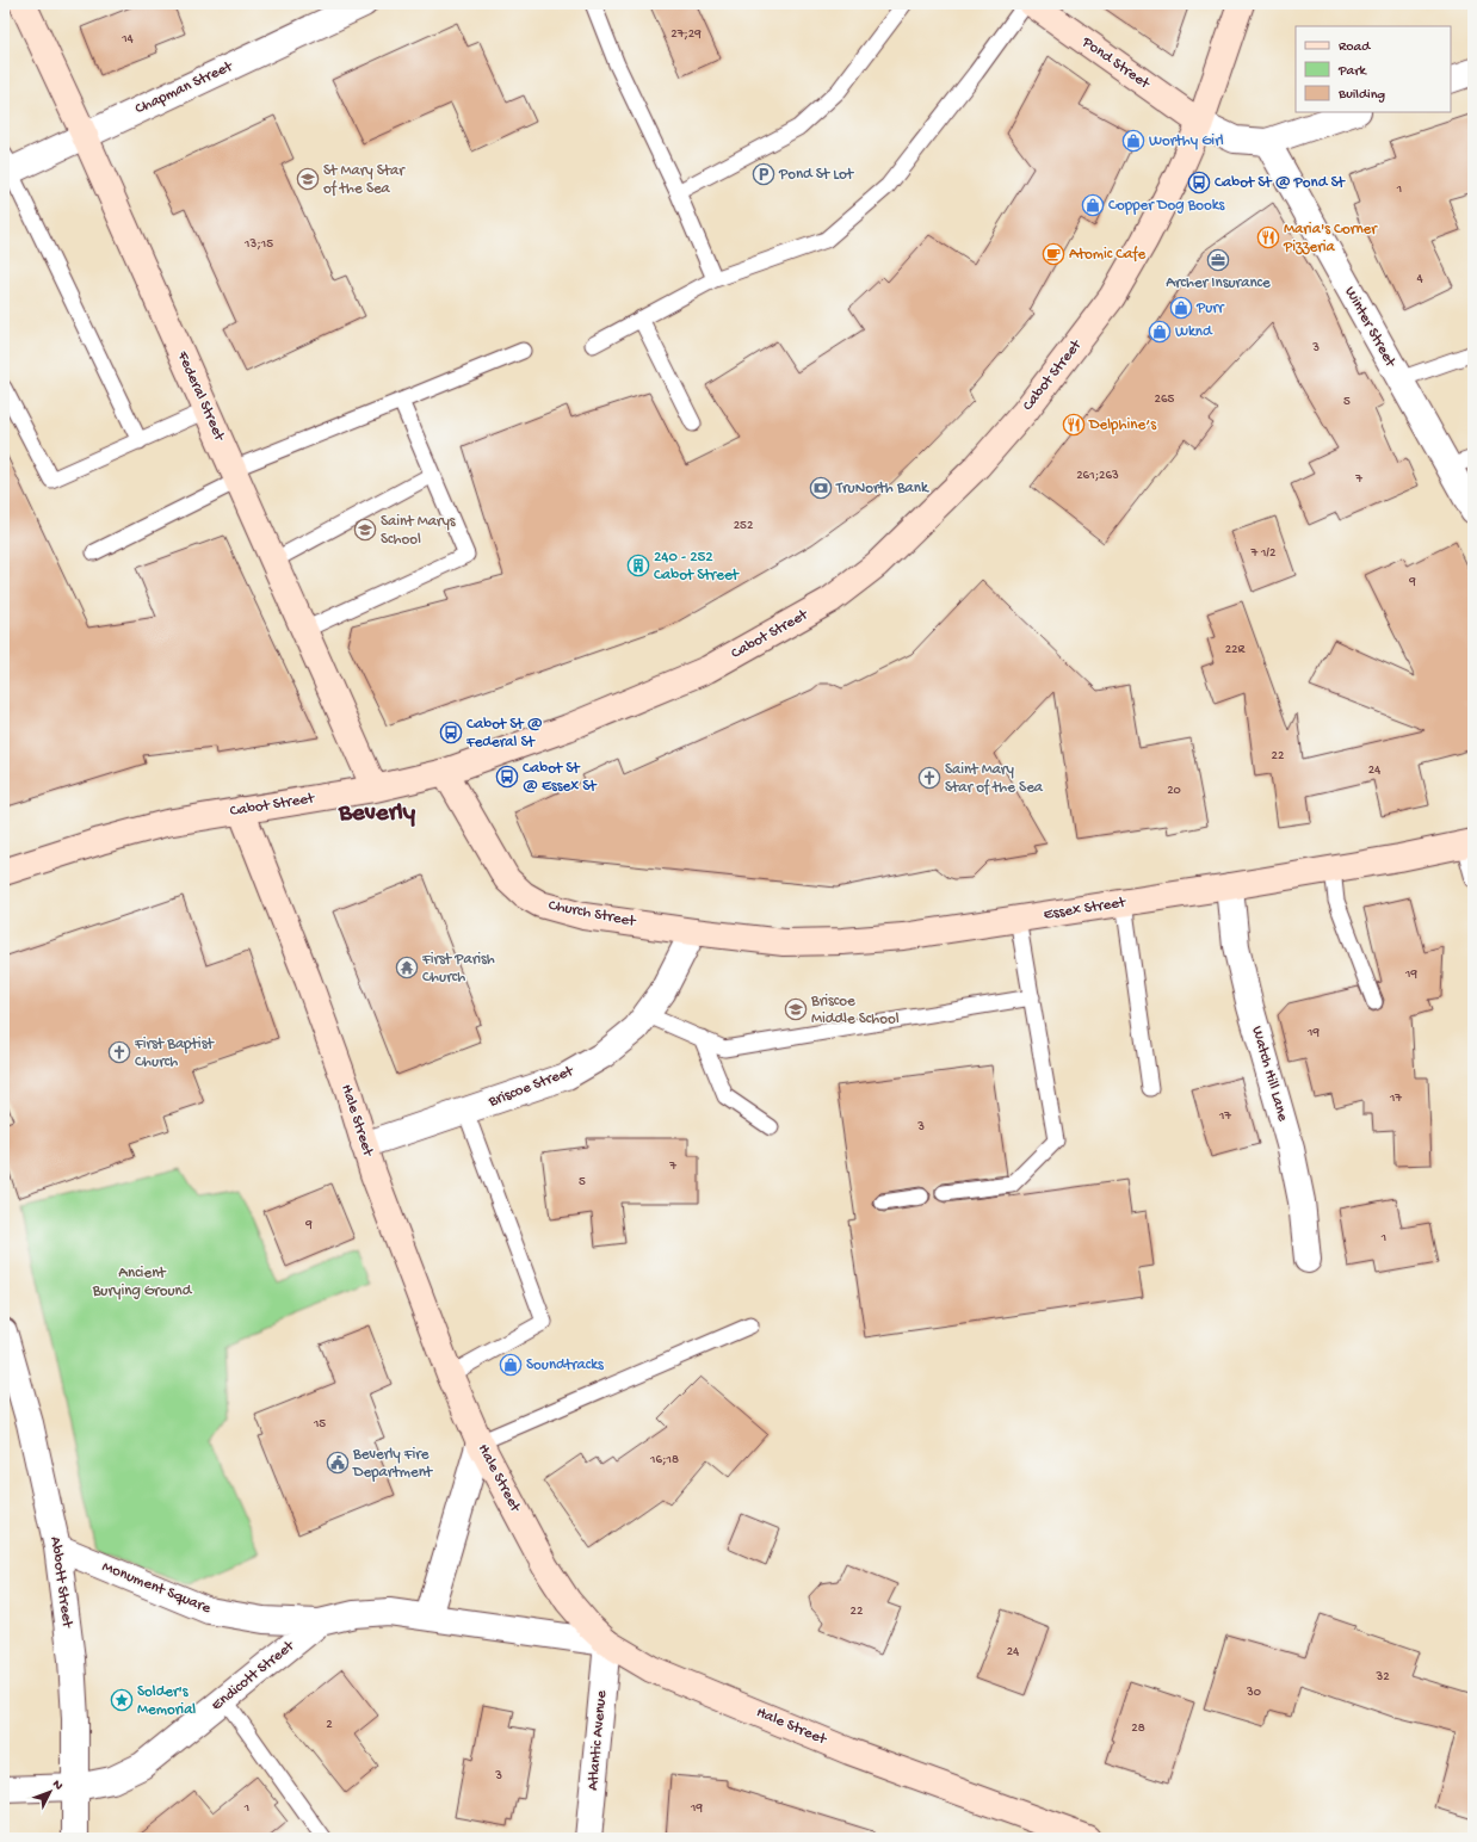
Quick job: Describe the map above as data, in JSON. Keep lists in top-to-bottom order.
{
  "streets": {
    "main road": [
      "Pond Street",
      "Cabot Street",
      "Federal Street",
      "Essex Street",
      "Church Street",
      "Hale Street"
    ],
    "street": [
      "Chapman Street",
      "Winter Street",
      "Watch Hill Lane",
      "Briscoe Street",
      "Abbott Street",
      "Monument Square",
      "Endicott Street",
      "Atlantic Avenue"
    ]
  },
  "crossings": [
    ["Pond Street", "Cabot Street"],
    ["Chapman Street", "Federal Street"],
    ["Cabot Street", "Federal Street"],
    ["Cabot Street", "Church Street"],
    ["Cabot Street", "Hale Street"],
    ["Essex Street", "Church Street"],
    ["Essex Street", "Watch Hill Lane"],
    ["Essex Street", "Briscoe Street"],
    ["Church Street", "Briscoe Street"],
    ["Briscoe Street", "Hale Street"],
    ["Hale Street", "Monument Square"],
    ["Hale Street", "Atlantic Avenue"],
    ["Abbott Street", "Monument Square"],
    ["Abbott Street", "Endicott Street"],
    ["Monument Square", "Endicott Street"],
    ["Monument Square", "Atlantic Avenue"]
  ],
  "districts": ["Beverly"],
  "parks": ["Ancient Burying Ground"],
  "places": {
    "shop": [
      "Worthy Girl",
      "Copper Dog Books",
      "Purr",
      "Wknd",
      "Soundtracks"
    ],
    "parking": ["Pond St Lot"],
    "school or university": ["St Mary Star of the Sea", "Saint Marys School", "Briscoe Middle School"],
    "bus stop": ["Cabot St @ Pond St", "Cabot St @ Federal St", "Cabot St @ Essex St"],
    "restaurant": ["Maria's Corner Pizzeria", "Delphine’s"],
    "cafe": ["Atomic Cafe"],
    "office": ["Archer Insurance"],
    "bank": ["TruNorth Bank"],
    "building": ["240 - 252 Cabot Street"],
    "church": ["Saint Mary Star of the Sea", "First Baptist Church"],
    "temple": ["First Parish Church"],
    "public building": ["Beverly Fire Department"],
    "place": ["Solder's Memorial"]
  },
  "house_numbers": [
    "27;29",
    "14",
    "1",
    "13;15",
    "4",
    "3",
    "265",
    "5",
    "261;263",
    "7",
    "252",
    "7 1/2",
    "9",
    "22R",
    "22",
    "24",
    "20",
    "19",
    "19",
    "17",
    "17",
    "3",
    "7",
    "5",
    "9",
    "1",
    "15",
    "16;18",
    "22",
    "24",
    "32",
    "30",
    "2",
    "28",
    "3",
    "1",
    "19"
  ],
  "legend": ["Road", "Park", "Building"],
  "north": "top right"
}
